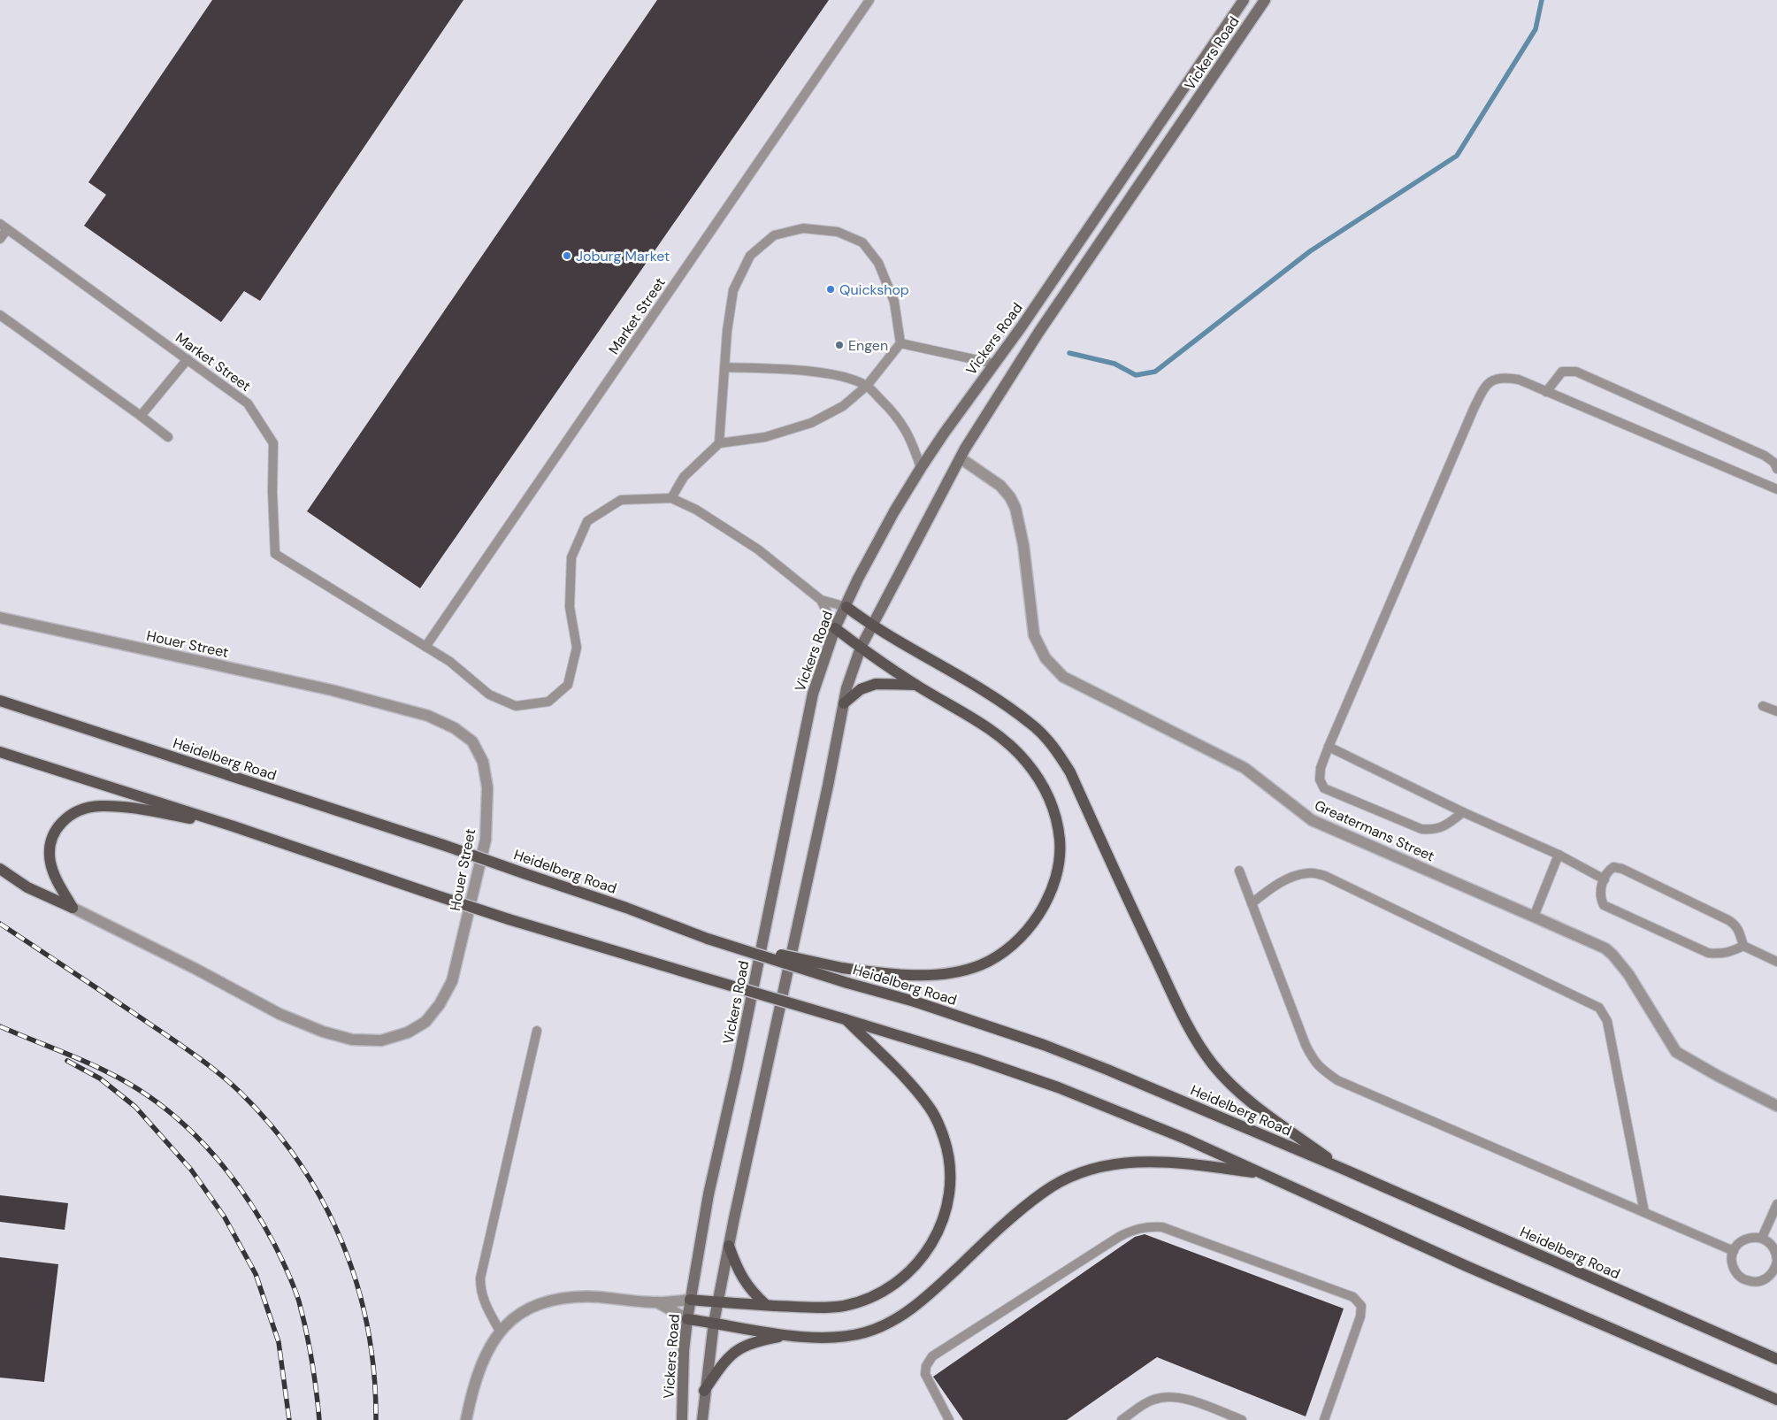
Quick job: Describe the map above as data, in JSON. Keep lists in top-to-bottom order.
{
  "streets": {
    "main road": ["Vickers Road", "Heidelberg Road"],
    "street": ["Houer Street", "Greatermans Street"],
    "lane": ["Market Street"]
  },
  "crossings": [
    ["Vickers Road", "Market Street"],
    ["Vickers Road", "Greatermans Street"]
  ],
  "places": ["Joburg Market", "Quickshop", "Engen"]
}
